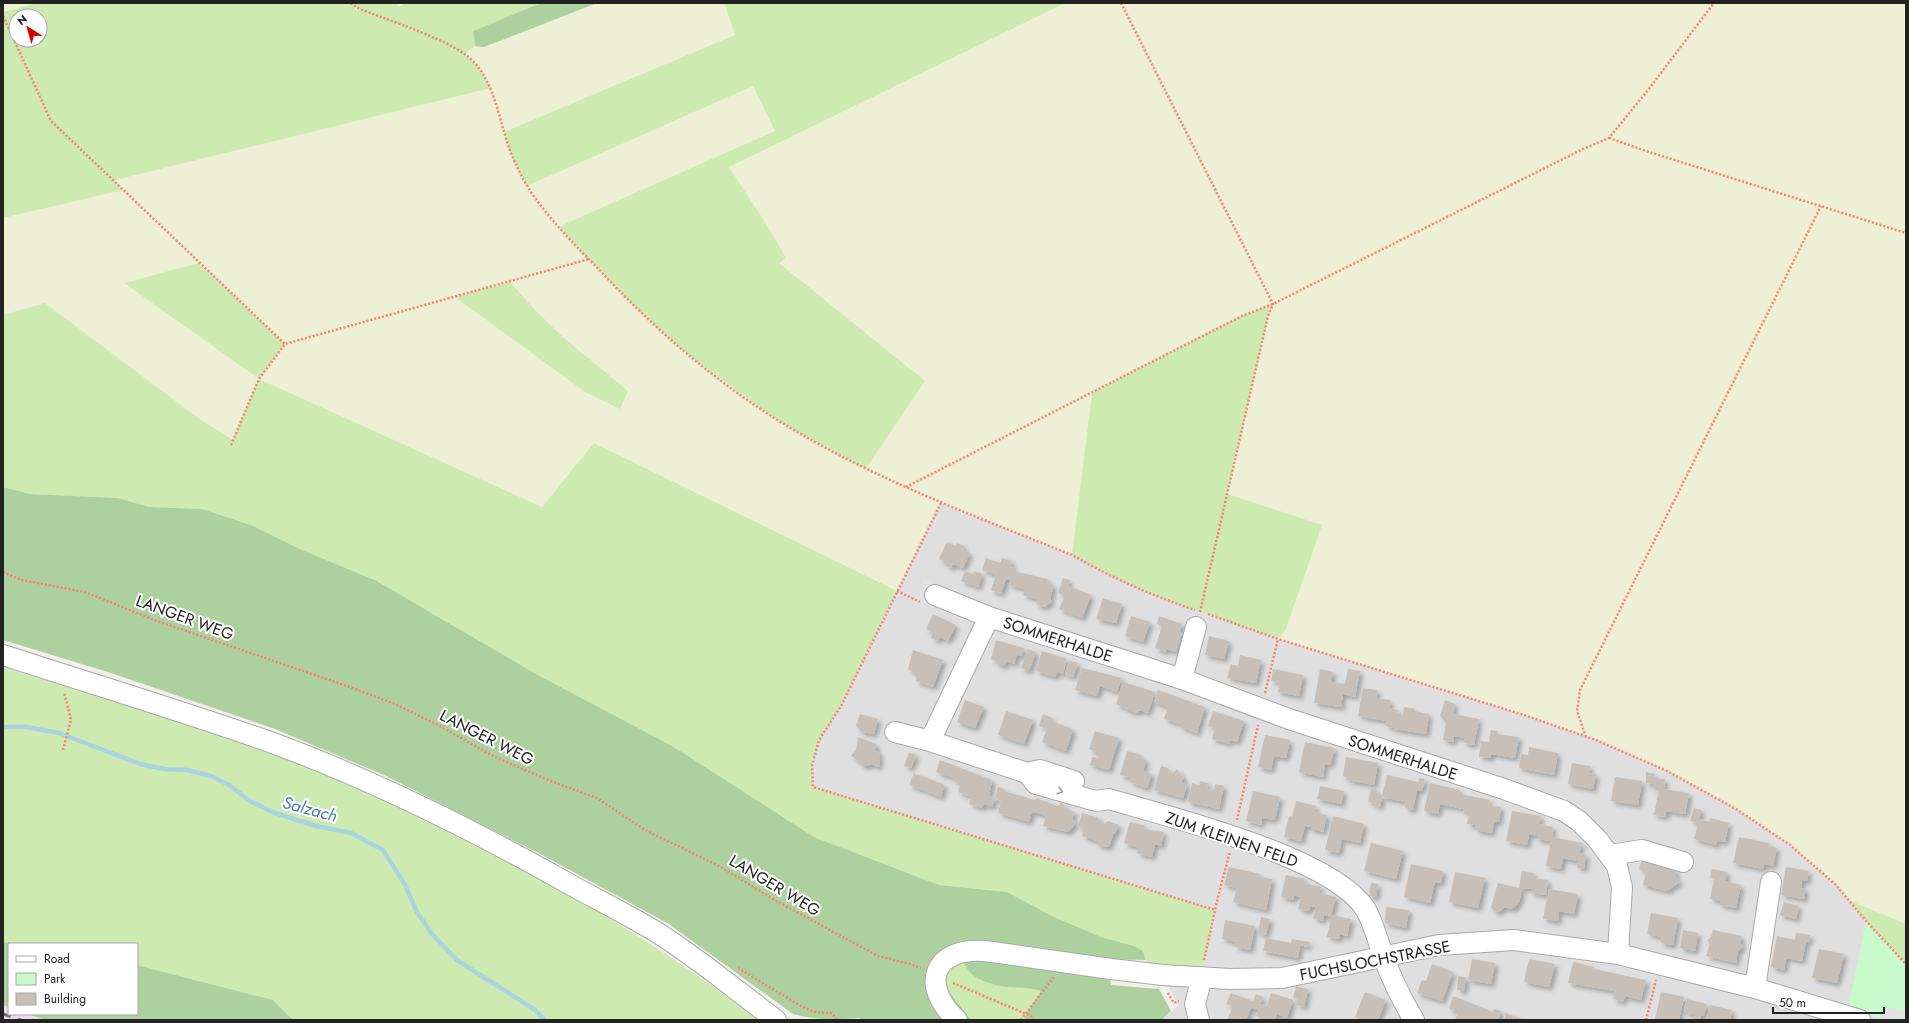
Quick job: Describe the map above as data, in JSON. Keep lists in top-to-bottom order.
{
  "streets": {
    "street": ["SOMMERHALDE", "ZUM KLEINEN FELD", "FUCHSLOCHSTRASSE"],
    "path": ["LANGER WEG"]
  },
  "crossings": [
    ["LANGER WEG", "FUCHSLOCHSTRASSE"],
    ["SOMMERHALDE", "FUCHSLOCHSTRASSE"],
    ["ZUM KLEINEN FELD", "FUCHSLOCHSTRASSE"]
  ],
  "water": ["Salzach"],
  "legend": ["Road", "Park", "Building"],
  "scale_bar": "50 m",
  "north": "top left"
}
